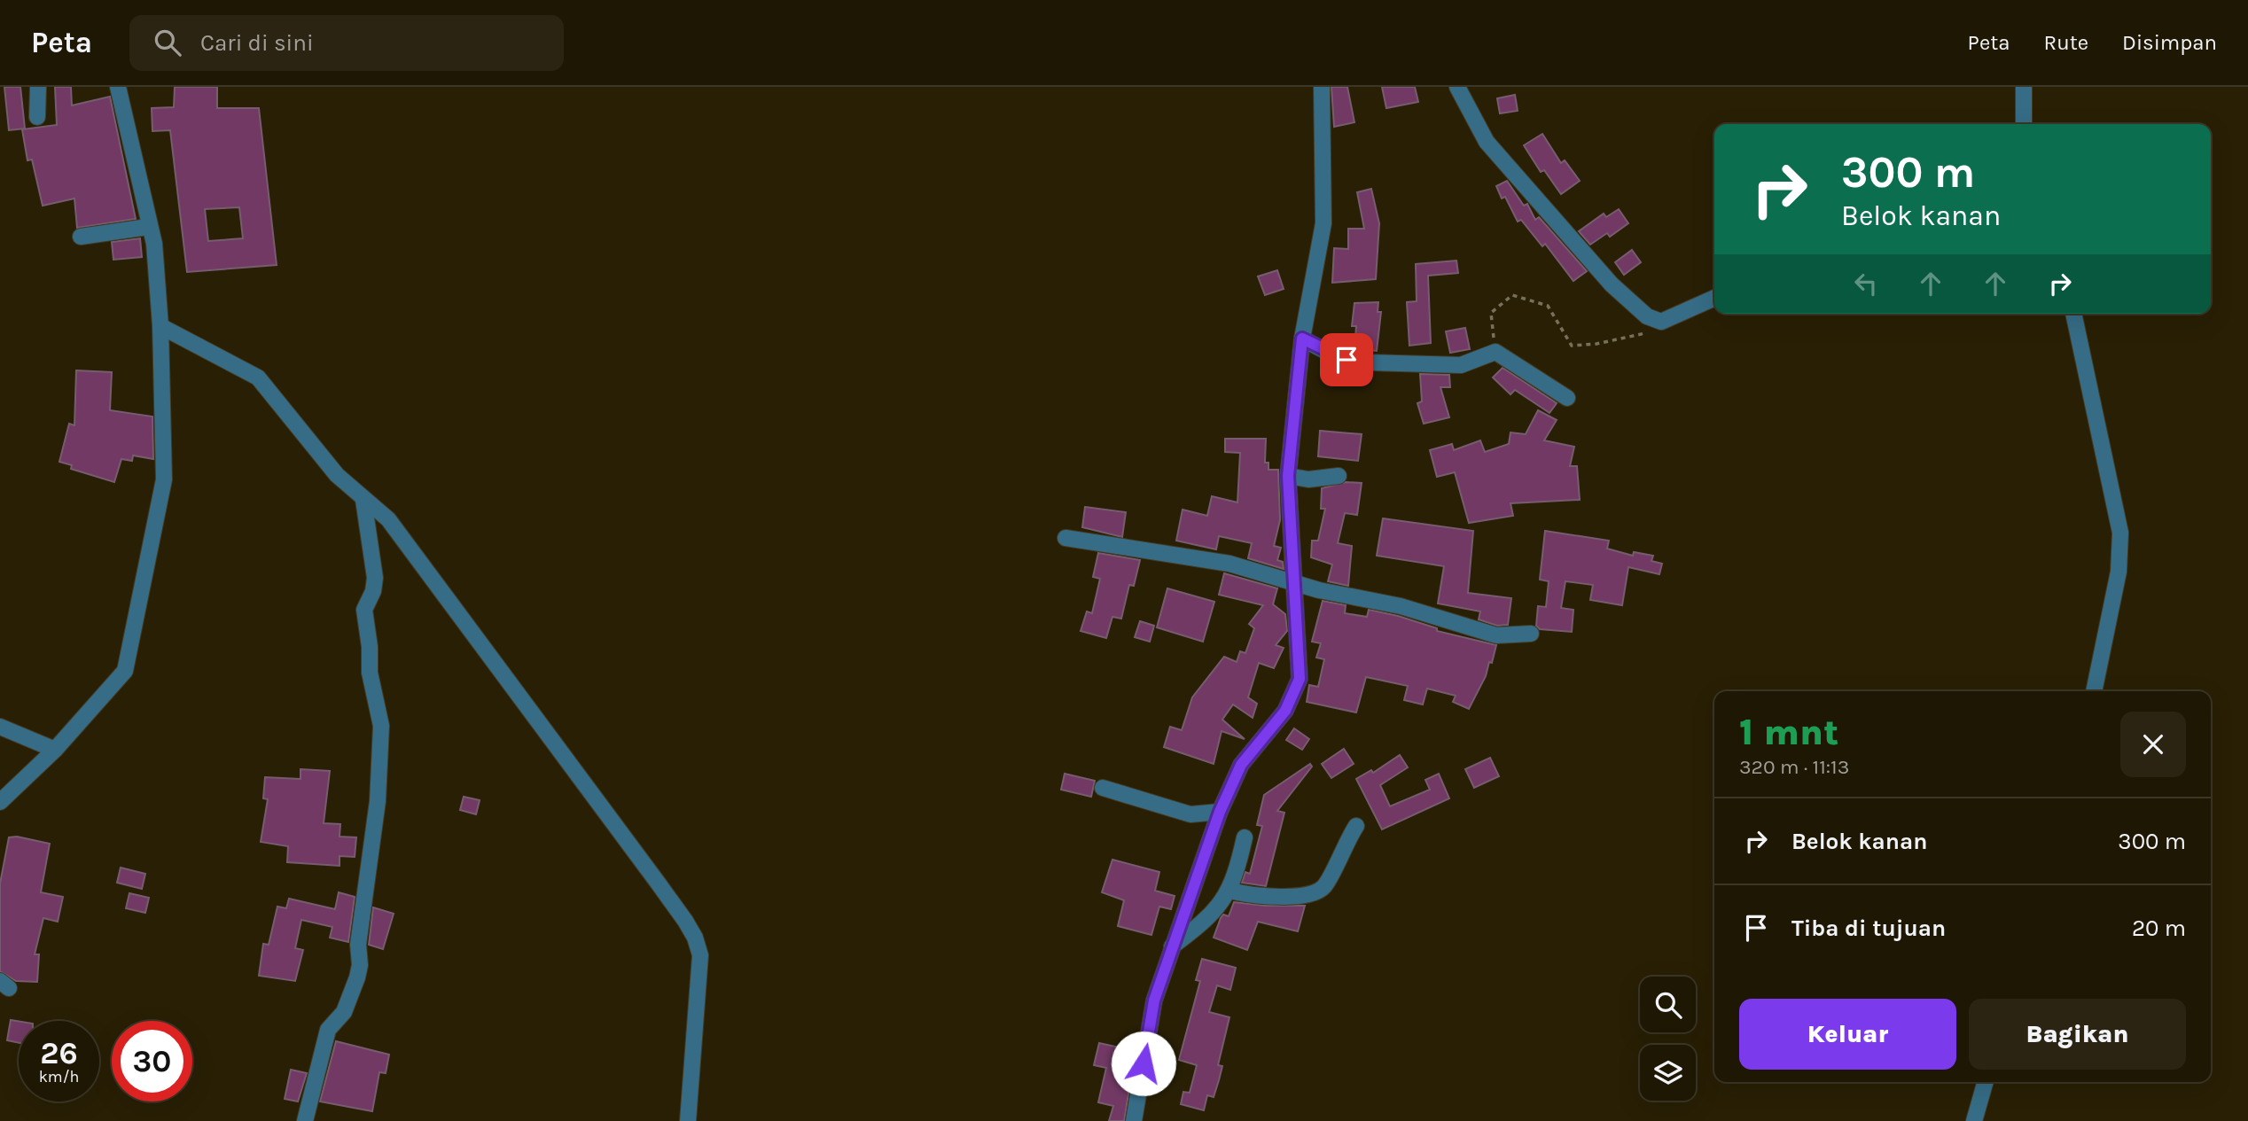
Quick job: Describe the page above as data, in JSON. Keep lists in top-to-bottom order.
{
  "page": {
    "header": "Peta",
    "search": "Cari di sini",
    "nav": ["Peta", "Rute", "Disimpan"],
    "turn": ["300 m", "Belok kanan"],
    "heading": ["1 mnt", "320 m · 11:13"],
    "list": [
      {
        "name": "Belok kanan",
        "value": "300 m"
      },
      {
        "name": "Tiba di tujuan",
        "value": "20 m"
      }
    ],
    "buttons": ["Keluar", "Bagikan"],
    "speed": "26 km/h",
    "limit": "30"
  }
}
